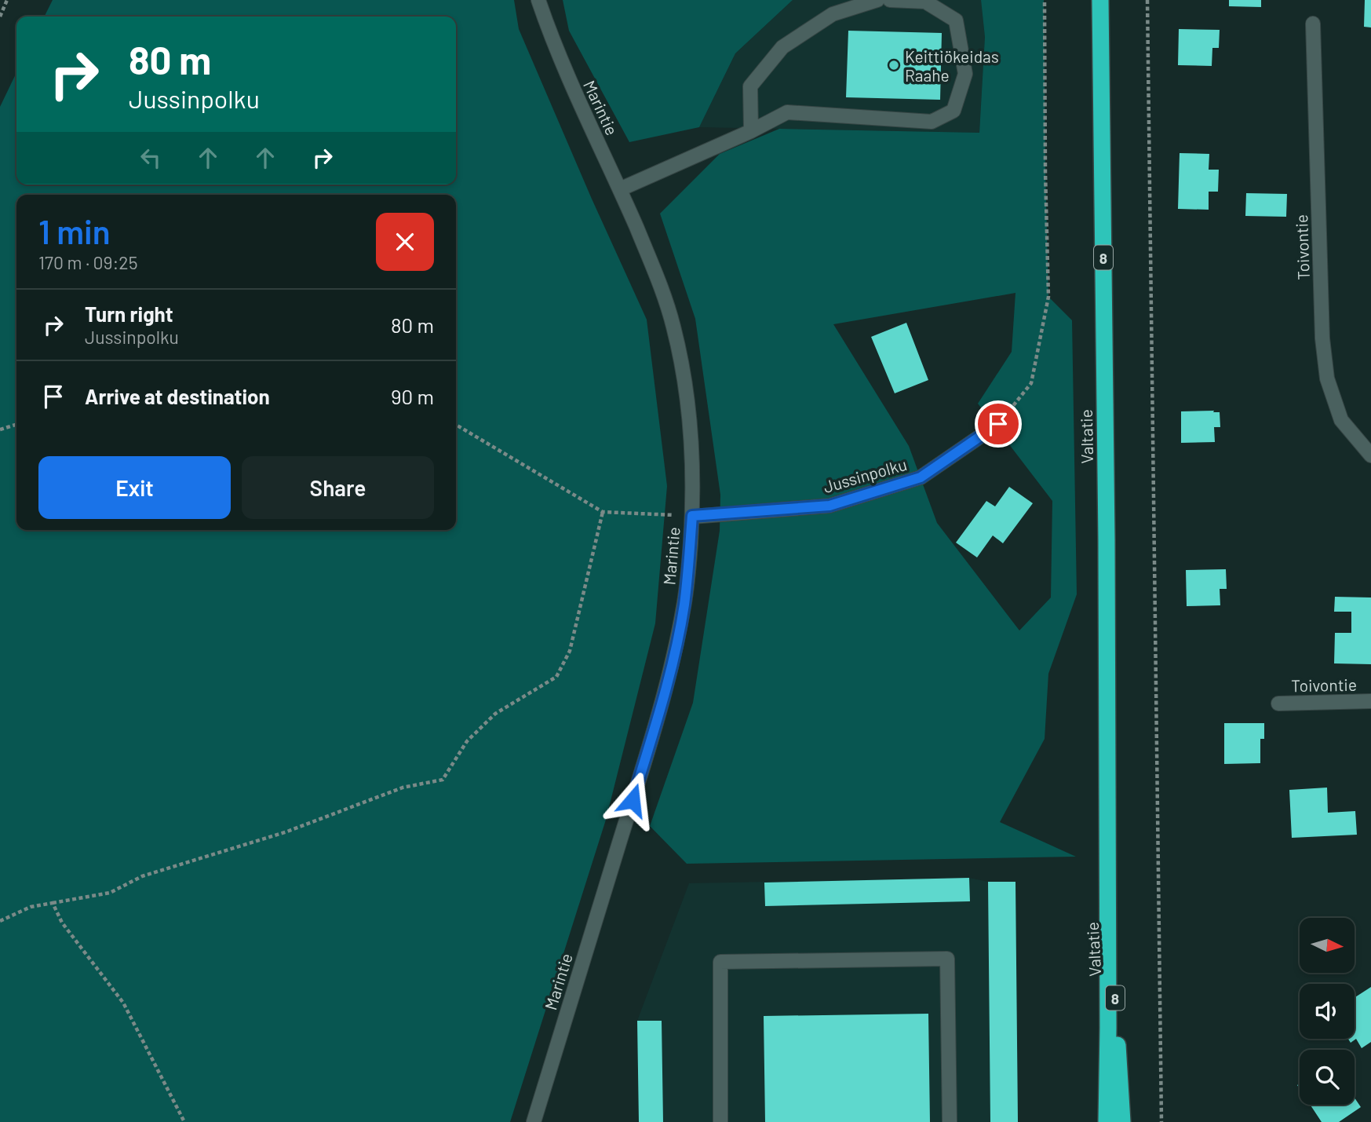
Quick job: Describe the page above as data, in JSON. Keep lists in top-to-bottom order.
{
  "streets": {
    "highway": ["8", "Valtatie"],
    "street": ["Marintie", "Toivontie", "Jussinpolku"]
  },
  "crossings": [
    ["Marintie", "Jussinpolku"]
  ],
  "places": ["Keittiökeidas Raahe"],
  "north": "right",
  "page": {
    "turn": ["80 m", "Jussinpolku"],
    "heading": ["1 min", "170 m · 09:25"],
    "list": [
      {
        "name": "Turn right",
        "note": "Jussinpolku",
        "value": "80 m"
      },
      {
        "name": "Arrive at destination",
        "value": "90 m"
      }
    ],
    "buttons": ["Exit", "Share"]
  }
}
